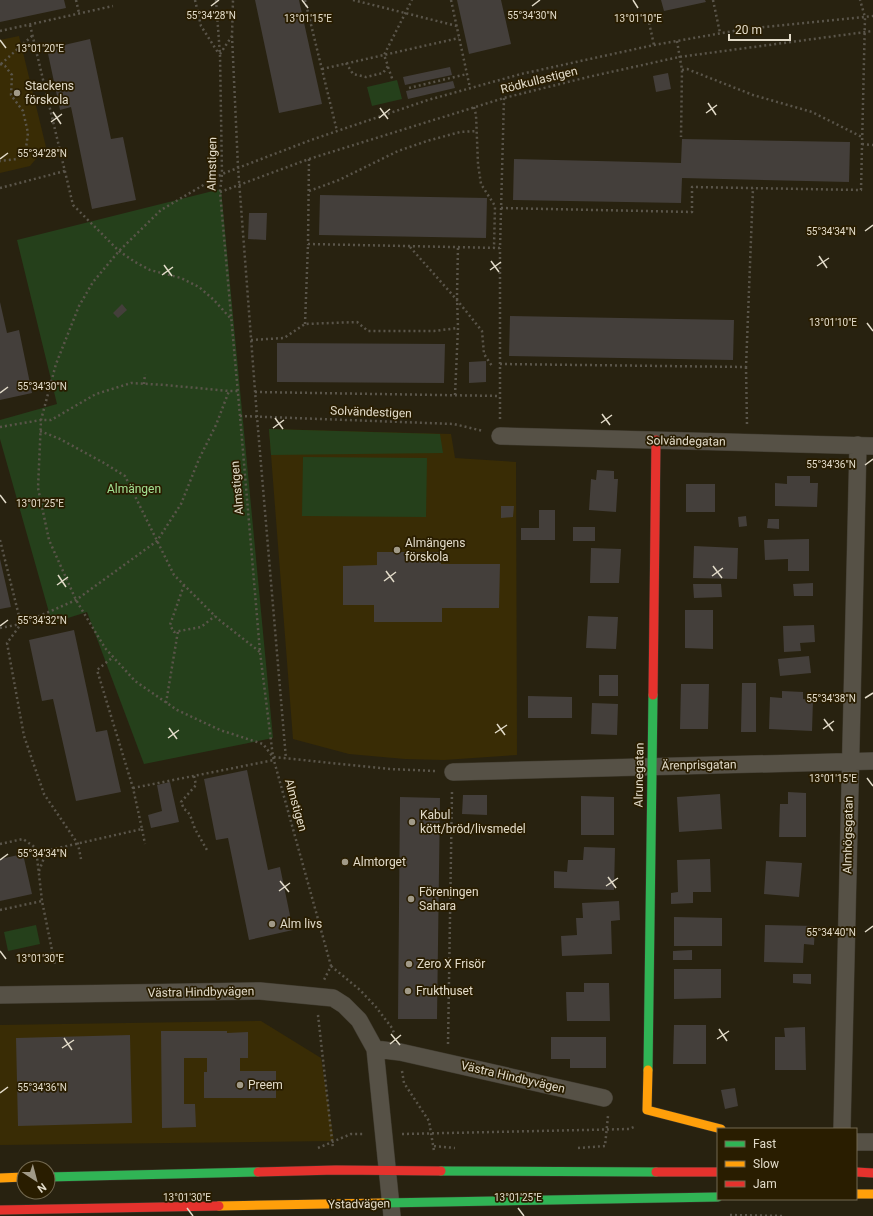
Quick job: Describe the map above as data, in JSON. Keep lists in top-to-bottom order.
{
  "streets": {
    "main road": ["Alrunegatan", "Ystadvägen"],
    "street": [
      "Solvändegatan",
      "Ärenprisgatan",
      "Almhögsgatan",
      "Västra Hindbyvägen"
    ],
    "path": ["Rödkullastigen", "Almstigen", "Solvändestigen"]
  },
  "crossings": [
    ["Rödkullastigen", "Almstigen"],
    ["Almstigen", "Solvändestigen"],
    ["Solvändestigen", "Solvändegatan"],
    ["Solvändegatan", "Alrunegatan"],
    ["Solvändegatan", "Almhögsgatan"],
    ["Ärenprisgatan", "Alrunegatan"],
    ["Ärenprisgatan", "Almhögsgatan"],
    ["Västra Hindbyvägen", "Ystadvägen"]
  ],
  "parks": ["Almängen"],
  "places": [
    "Stackens förskola",
    "Almängens förskola",
    "Kabul kött/bröd/livsmedel",
    "Almtorget",
    "Föreningen Sahara",
    "Alm livs",
    "Zero X Frisör",
    "Frukthuset",
    "Preem"
  ],
  "legend": ["Fast", "Slow", "Jam"],
  "scale_bar": "20 m",
  "north": "bottom right",
  "coordinates": [
    "55°34'28\"N",
    "55°34'30\"N",
    "13°01'15\"E",
    "13°01'10\"E",
    "13°01'20\"E",
    "55°34'34\"N",
    "55°34'36\"N",
    "13°01'25\"E",
    "55°34'32\"N",
    "55°34'38\"N",
    "55°34'40\"N",
    "13°01'30\"E"
  ]
}
